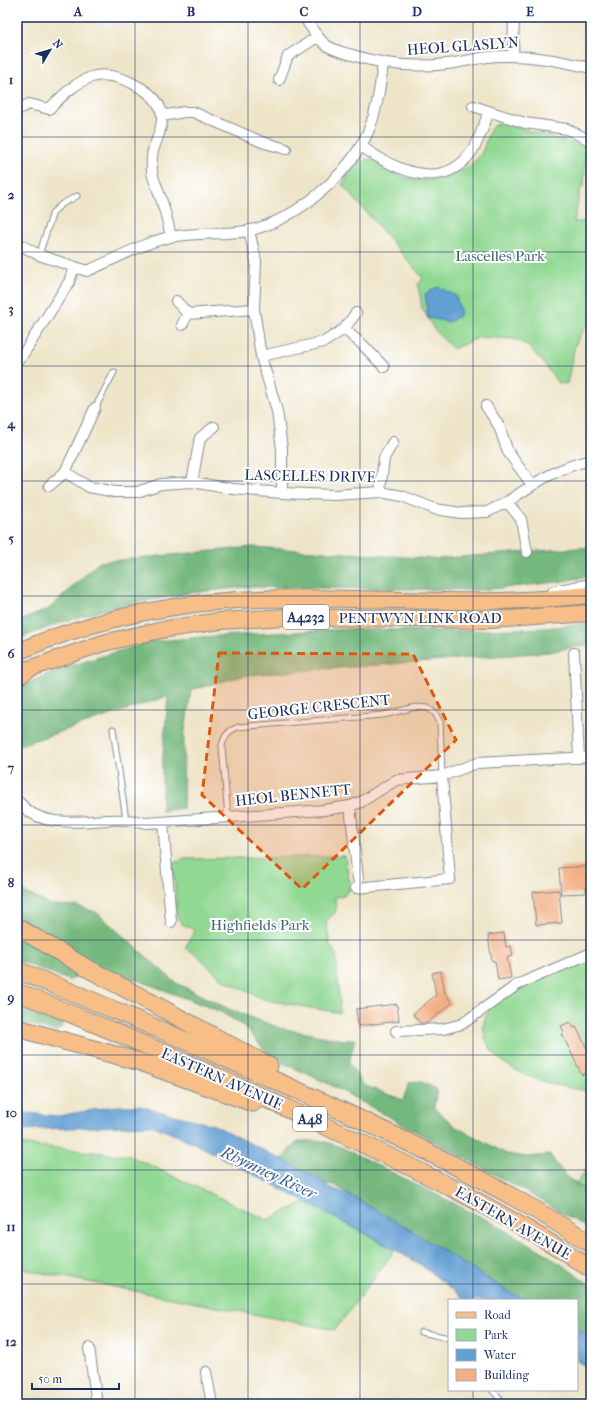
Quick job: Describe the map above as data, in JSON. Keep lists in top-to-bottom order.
{
  "streets": {
    "highway": ["EASTERN AVENUE", "A48"],
    "main road": ["A4232", "PENTWYN LINK ROAD"],
    "street": ["HEOL GLASLYN", "LASCELLES DRIVE", "HEOL BENNETT"],
    "lane": ["GEORGE CRESCENT"]
  },
  "crossings": [
    ["GEORGE CRESCENT", "HEOL BENNETT"]
  ],
  "water": ["Rhymney River"],
  "parks": ["Lascelles Park", "Highfields Park"],
  "legend": [
    "Road",
    "Park",
    "Water",
    "Building"
  ],
  "scale_bar": "50 m",
  "north": "top right",
  "grid": {
    "columns": [
      "A",
      "B",
      "C",
      "D",
      "E"
    ],
    "rows": [
      "1",
      "2",
      "3",
      "4",
      "5",
      "6",
      "7",
      "8",
      "9",
      "10",
      "11",
      "12"
    ]
  }
}
